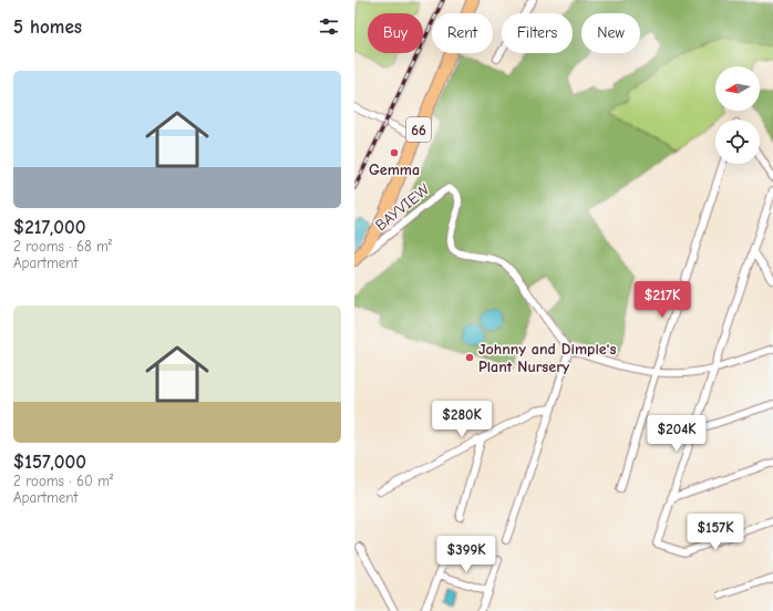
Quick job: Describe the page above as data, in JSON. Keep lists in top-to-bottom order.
{
  "streets": {
    "main road": ["66"],
    "street": ["BAYVIEW"]
  },
  "crossings": [
    ["66", "BAYVIEW"]
  ],
  "places": ["Gemma", "Johnny and Dimple's Plant Nursery"],
  "north": "left",
  "page": {
    "heading": "5 homes",
    "chip": [
      "Buy",
      "Rent",
      "Filters",
      "New"
    ],
    "list": [
      {
        "name": "$217,000",
        "note": "2 rooms · 68 m² · Apartment"
      },
      {
        "name": "$157,000",
        "note": "2 rooms · 60 m² · Apartment"
      }
    ],
    "price": [
      "$217K",
      "$280K",
      "$204K",
      "$157K",
      "$399K"
    ]
  }
}
